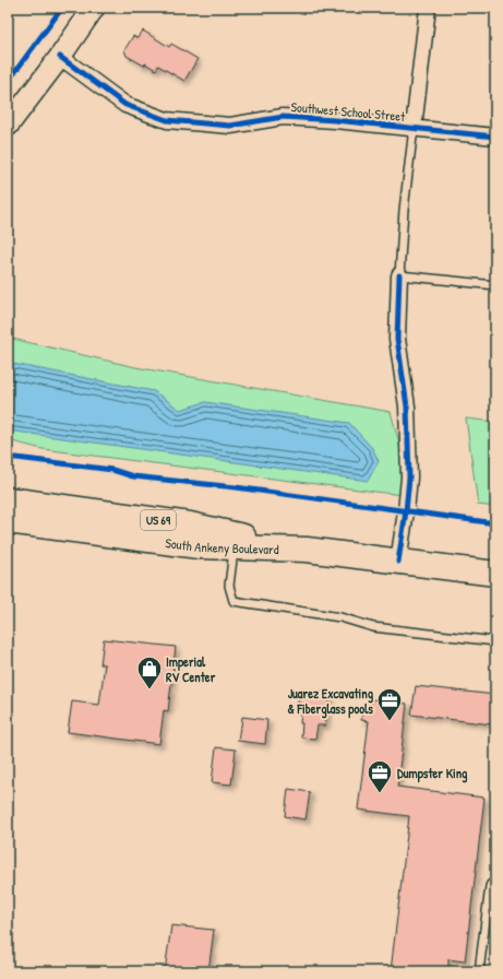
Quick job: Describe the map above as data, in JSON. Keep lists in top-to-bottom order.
{
  "streets": {
    "main road": ["US 69", "South Ankeny Boulevard"],
    "street": ["Southwest School Street"]
  },
  "places": {
    "shop": ["Imperial RV Center"],
    "office": ["Juarez Excavating & Fiberglass pools", "Dumpster King"]
  }
}
